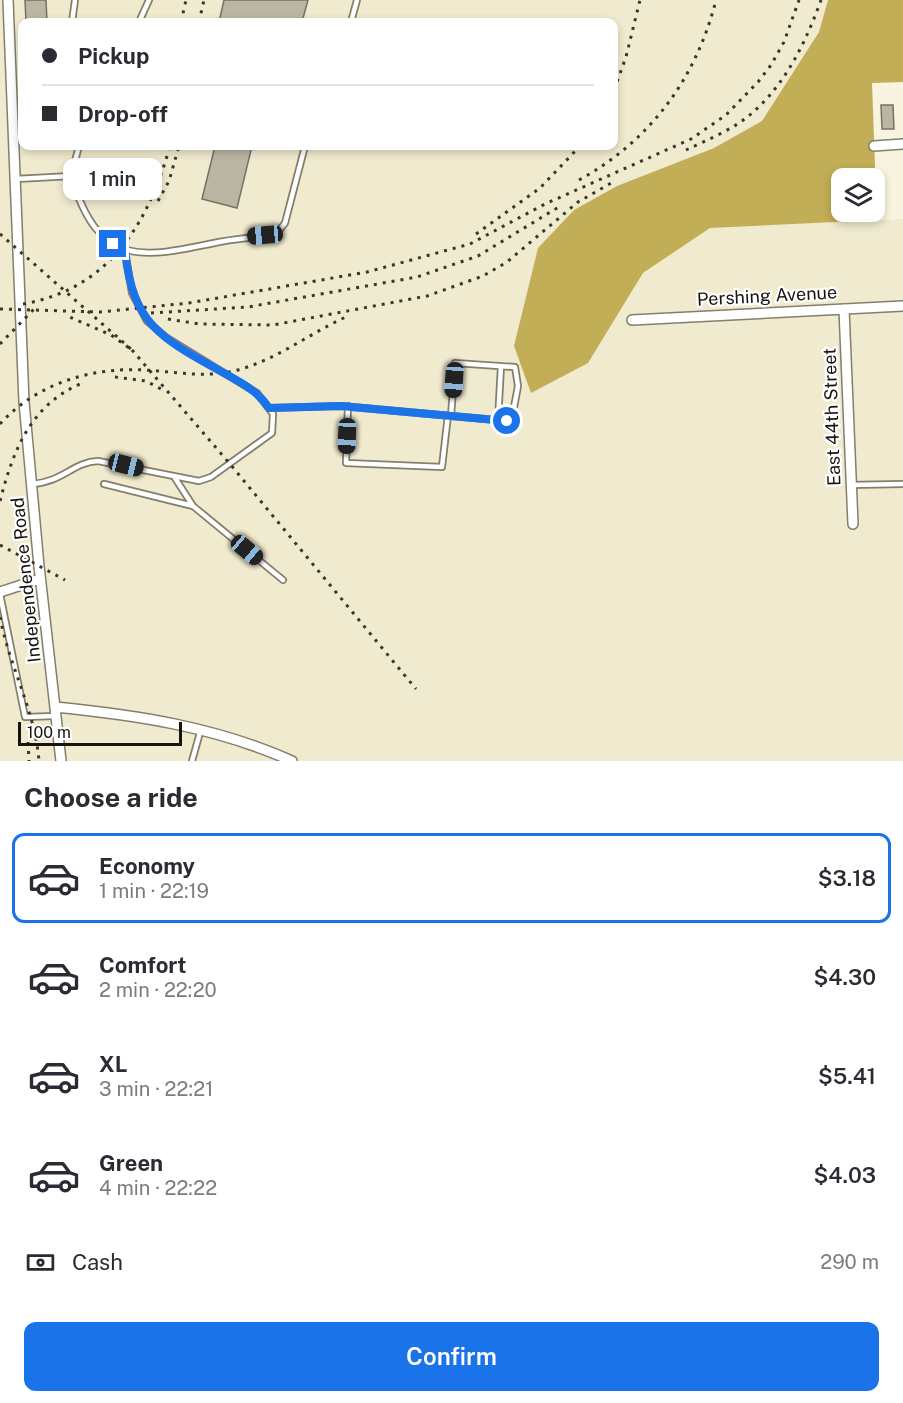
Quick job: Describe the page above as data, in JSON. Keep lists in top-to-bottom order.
{
  "streets": {
    "street": ["Pershing Avenue", "East 44th Street", "Independence Road"]
  },
  "crossings": [
    ["Pershing Avenue", "East 44th Street"]
  ],
  "scale_bar": "100 m",
  "page": {
    "banner": ["Pickup", "Drop-off"],
    "bubble": "1 min",
    "scale": "100 m",
    "heading": "Choose a ride",
    "list": [
      {
        "name": "Economy",
        "note": "1 min · 22:19",
        "value": "$3.18"
      },
      {
        "name": "Comfort",
        "note": "2 min · 22:20",
        "value": "$4.30"
      },
      {
        "name": "XL",
        "note": "3 min · 22:21",
        "value": "$5.41"
      },
      {
        "name": "Green",
        "note": "4 min · 22:22",
        "value": "$4.03"
      }
    ],
    "pay": ["Cash", "290 m"],
    "buttons": "Confirm"
  }
}
